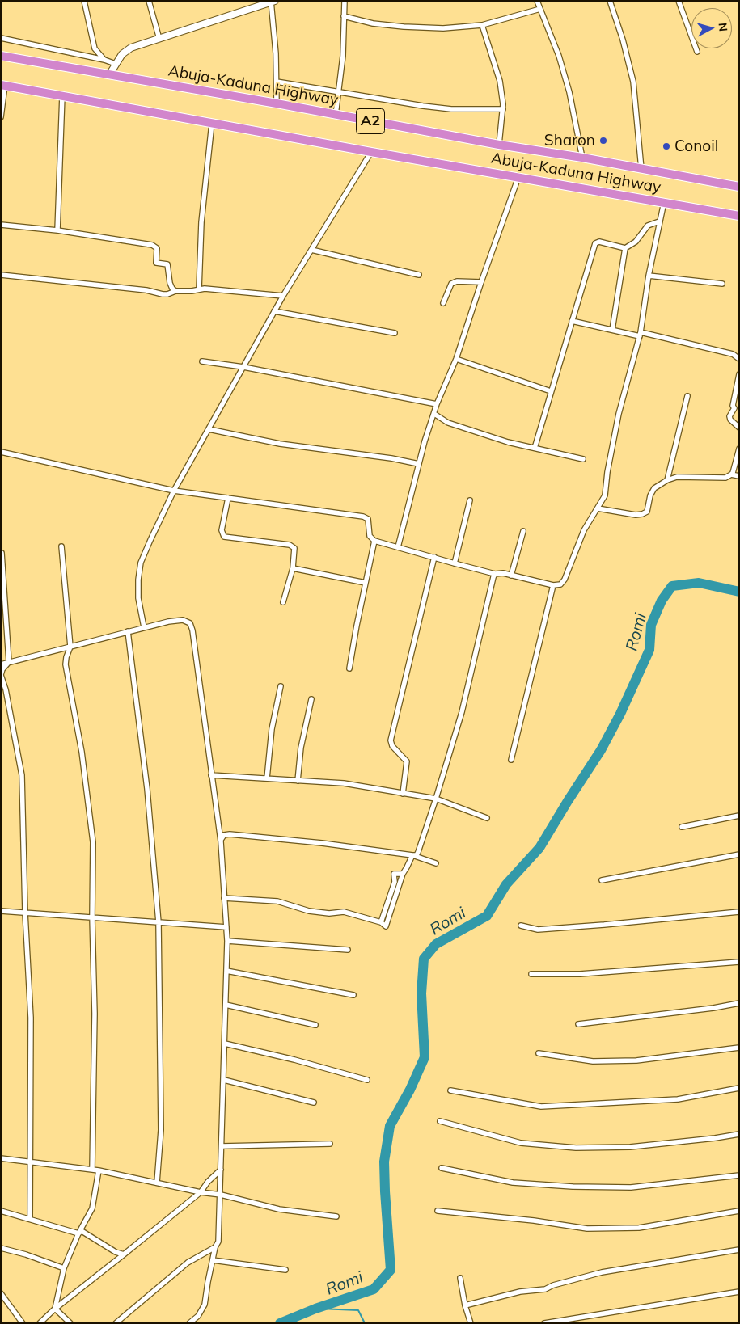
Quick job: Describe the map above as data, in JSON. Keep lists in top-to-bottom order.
{
  "streets": {
    "highway": ["Abuja-Kaduna Highway", "A2"]
  },
  "water": ["Romi"],
  "places": ["Sharon", "Conoil"],
  "north": "right"
}
